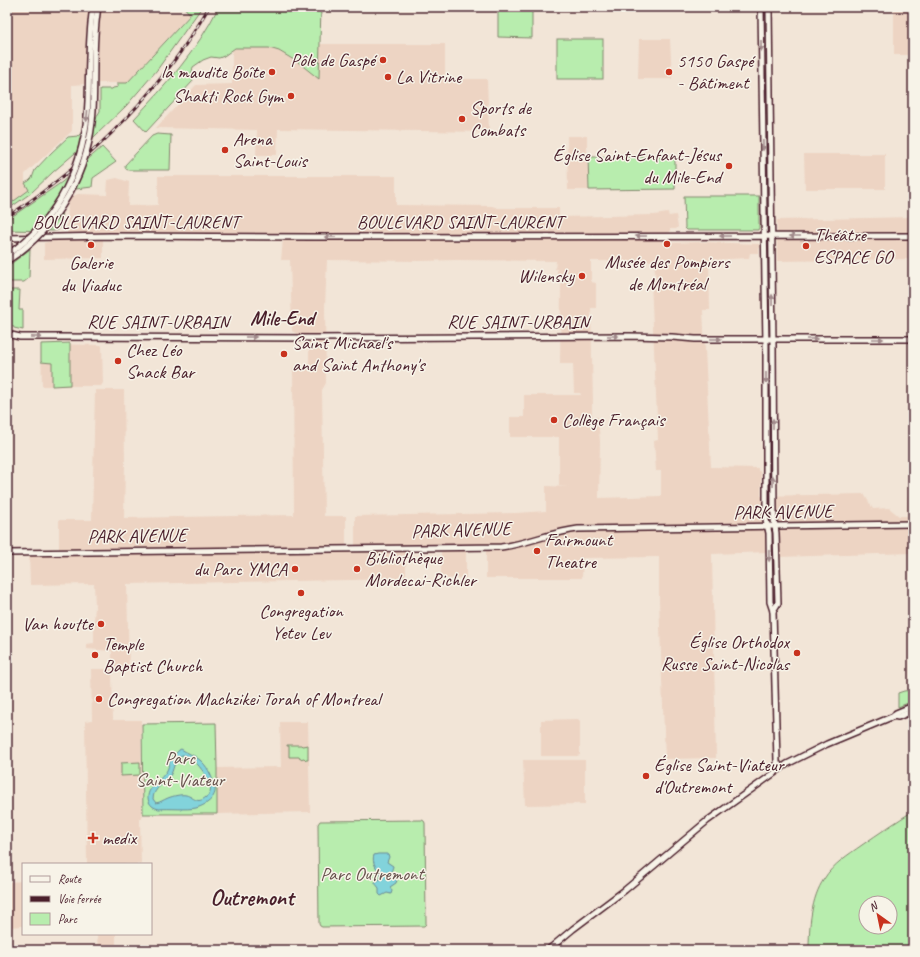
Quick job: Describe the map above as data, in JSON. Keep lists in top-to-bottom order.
{
  "streets": {
    "main road": ["BOULEVARD SAINT-LAURENT", "RUE SAINT-URBAIN", "PARK AVENUE"]
  },
  "one_way": ["BOULEVARD SAINT-LAURENT", "RUE SAINT-URBAIN"],
  "districts": ["Mile-End", "Outremont"],
  "parks": ["Parc Saint-Viateur", "Parc Outremont"],
  "places": {
    "other": [
      "Pôle de Gaspé",
      "la maudite Boîte",
      "5150 Gaspé - Bâtiment",
      "La Vitrine",
      "Shakti Rock Gym",
      "Sports de Combats",
      "Arena Saint-Louis",
      "Église Saint-Enfant-Jésus du Mile-End",
      "Musée des Pompiers de Montréal",
      "Galerie du Viaduc",
      "Théâtre ESPACE GO",
      "Wilensky",
      "Saint Michael's and Saint Anthony's",
      "Chez Léo Snack Bar",
      "Collège Français",
      "Fairmount Theatre",
      "du Parc YMCA",
      "Bibliothèque Mordecai-Richler",
      "Congregation Yetev Lev",
      "Van houtte",
      "Église Orthodox Russe Saint-Nicolas",
      "Temple Baptist Church",
      "Congregation Machzikei Torah of Montreal",
      "Église Saint-Viateur d'Outremont"
    ],
    "health": ["medix"]
  },
  "legend": ["Route", "Voie ferrée", "Parc"],
  "north": "top left"
}
